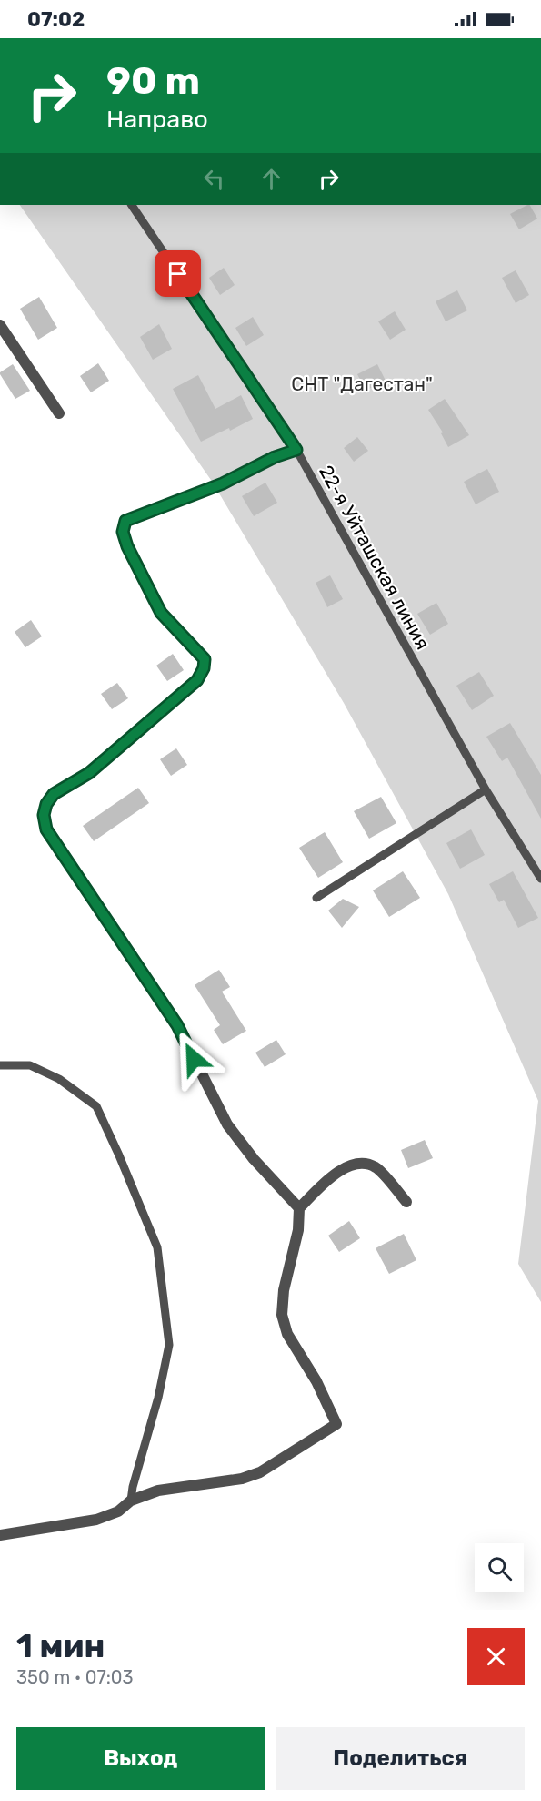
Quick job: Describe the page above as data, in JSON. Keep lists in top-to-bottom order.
{
  "streets": {
    "lane": ["22-я Уйташская линия"]
  },
  "parks": ["СНТ \"Дагестан\""],
  "page": {
    "status": "07:02",
    "turn": ["90 m", "Направо"],
    "heading": ["1 мин", "350 m · 07:03"],
    "buttons": ["Выход", "Поделиться"]
  }
}
